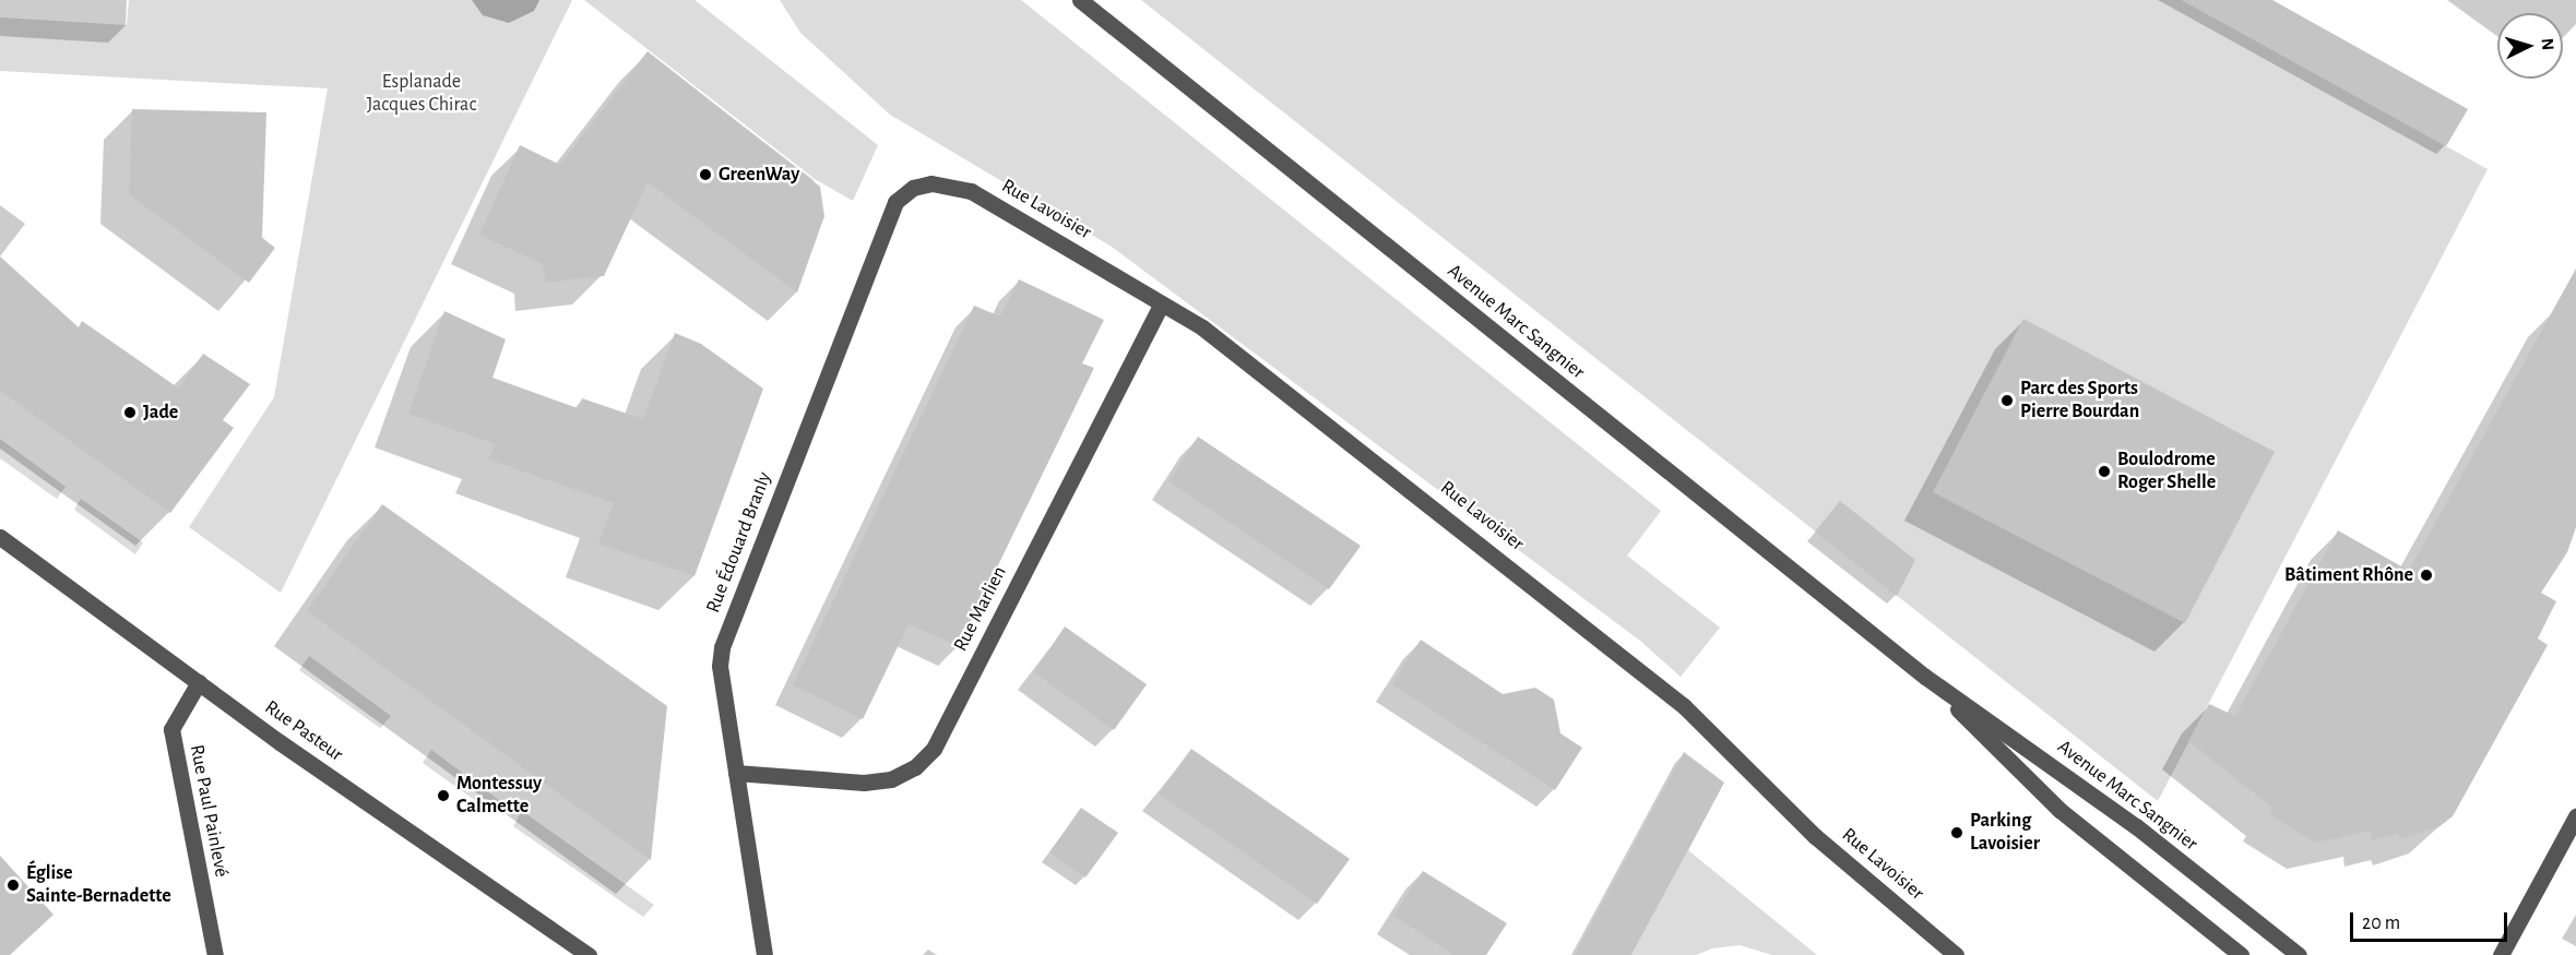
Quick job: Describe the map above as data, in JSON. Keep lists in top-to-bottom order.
{
  "streets": {
    "street": [
      "Rue Lavoisier",
      "Avenue Marc Sangnier",
      "Rue Édouard Branly",
      "Rue Marlien",
      "Rue Pasteur",
      "Rue Paul Painlevé"
    ]
  },
  "crossings": [
    ["Rue Lavoisier", "Rue Édouard Branly"],
    ["Rue Lavoisier", "Rue Marlien"],
    ["Rue Édouard Branly", "Rue Marlien"],
    ["Rue Pasteur", "Rue Paul Painlevé"]
  ],
  "parks": ["Esplanade Jacques Chirac"],
  "places": [
    "GreenWay",
    "Parc des Sports Pierre Bourdan",
    "Jade",
    "Boulodrome Roger Shelle",
    "Bâtiment Rhône",
    "Montessuy Calmette",
    "Parking Lavoisier",
    "Église Sainte-Bernadette"
  ],
  "scale_bar": "20 m",
  "north": "right"
}
